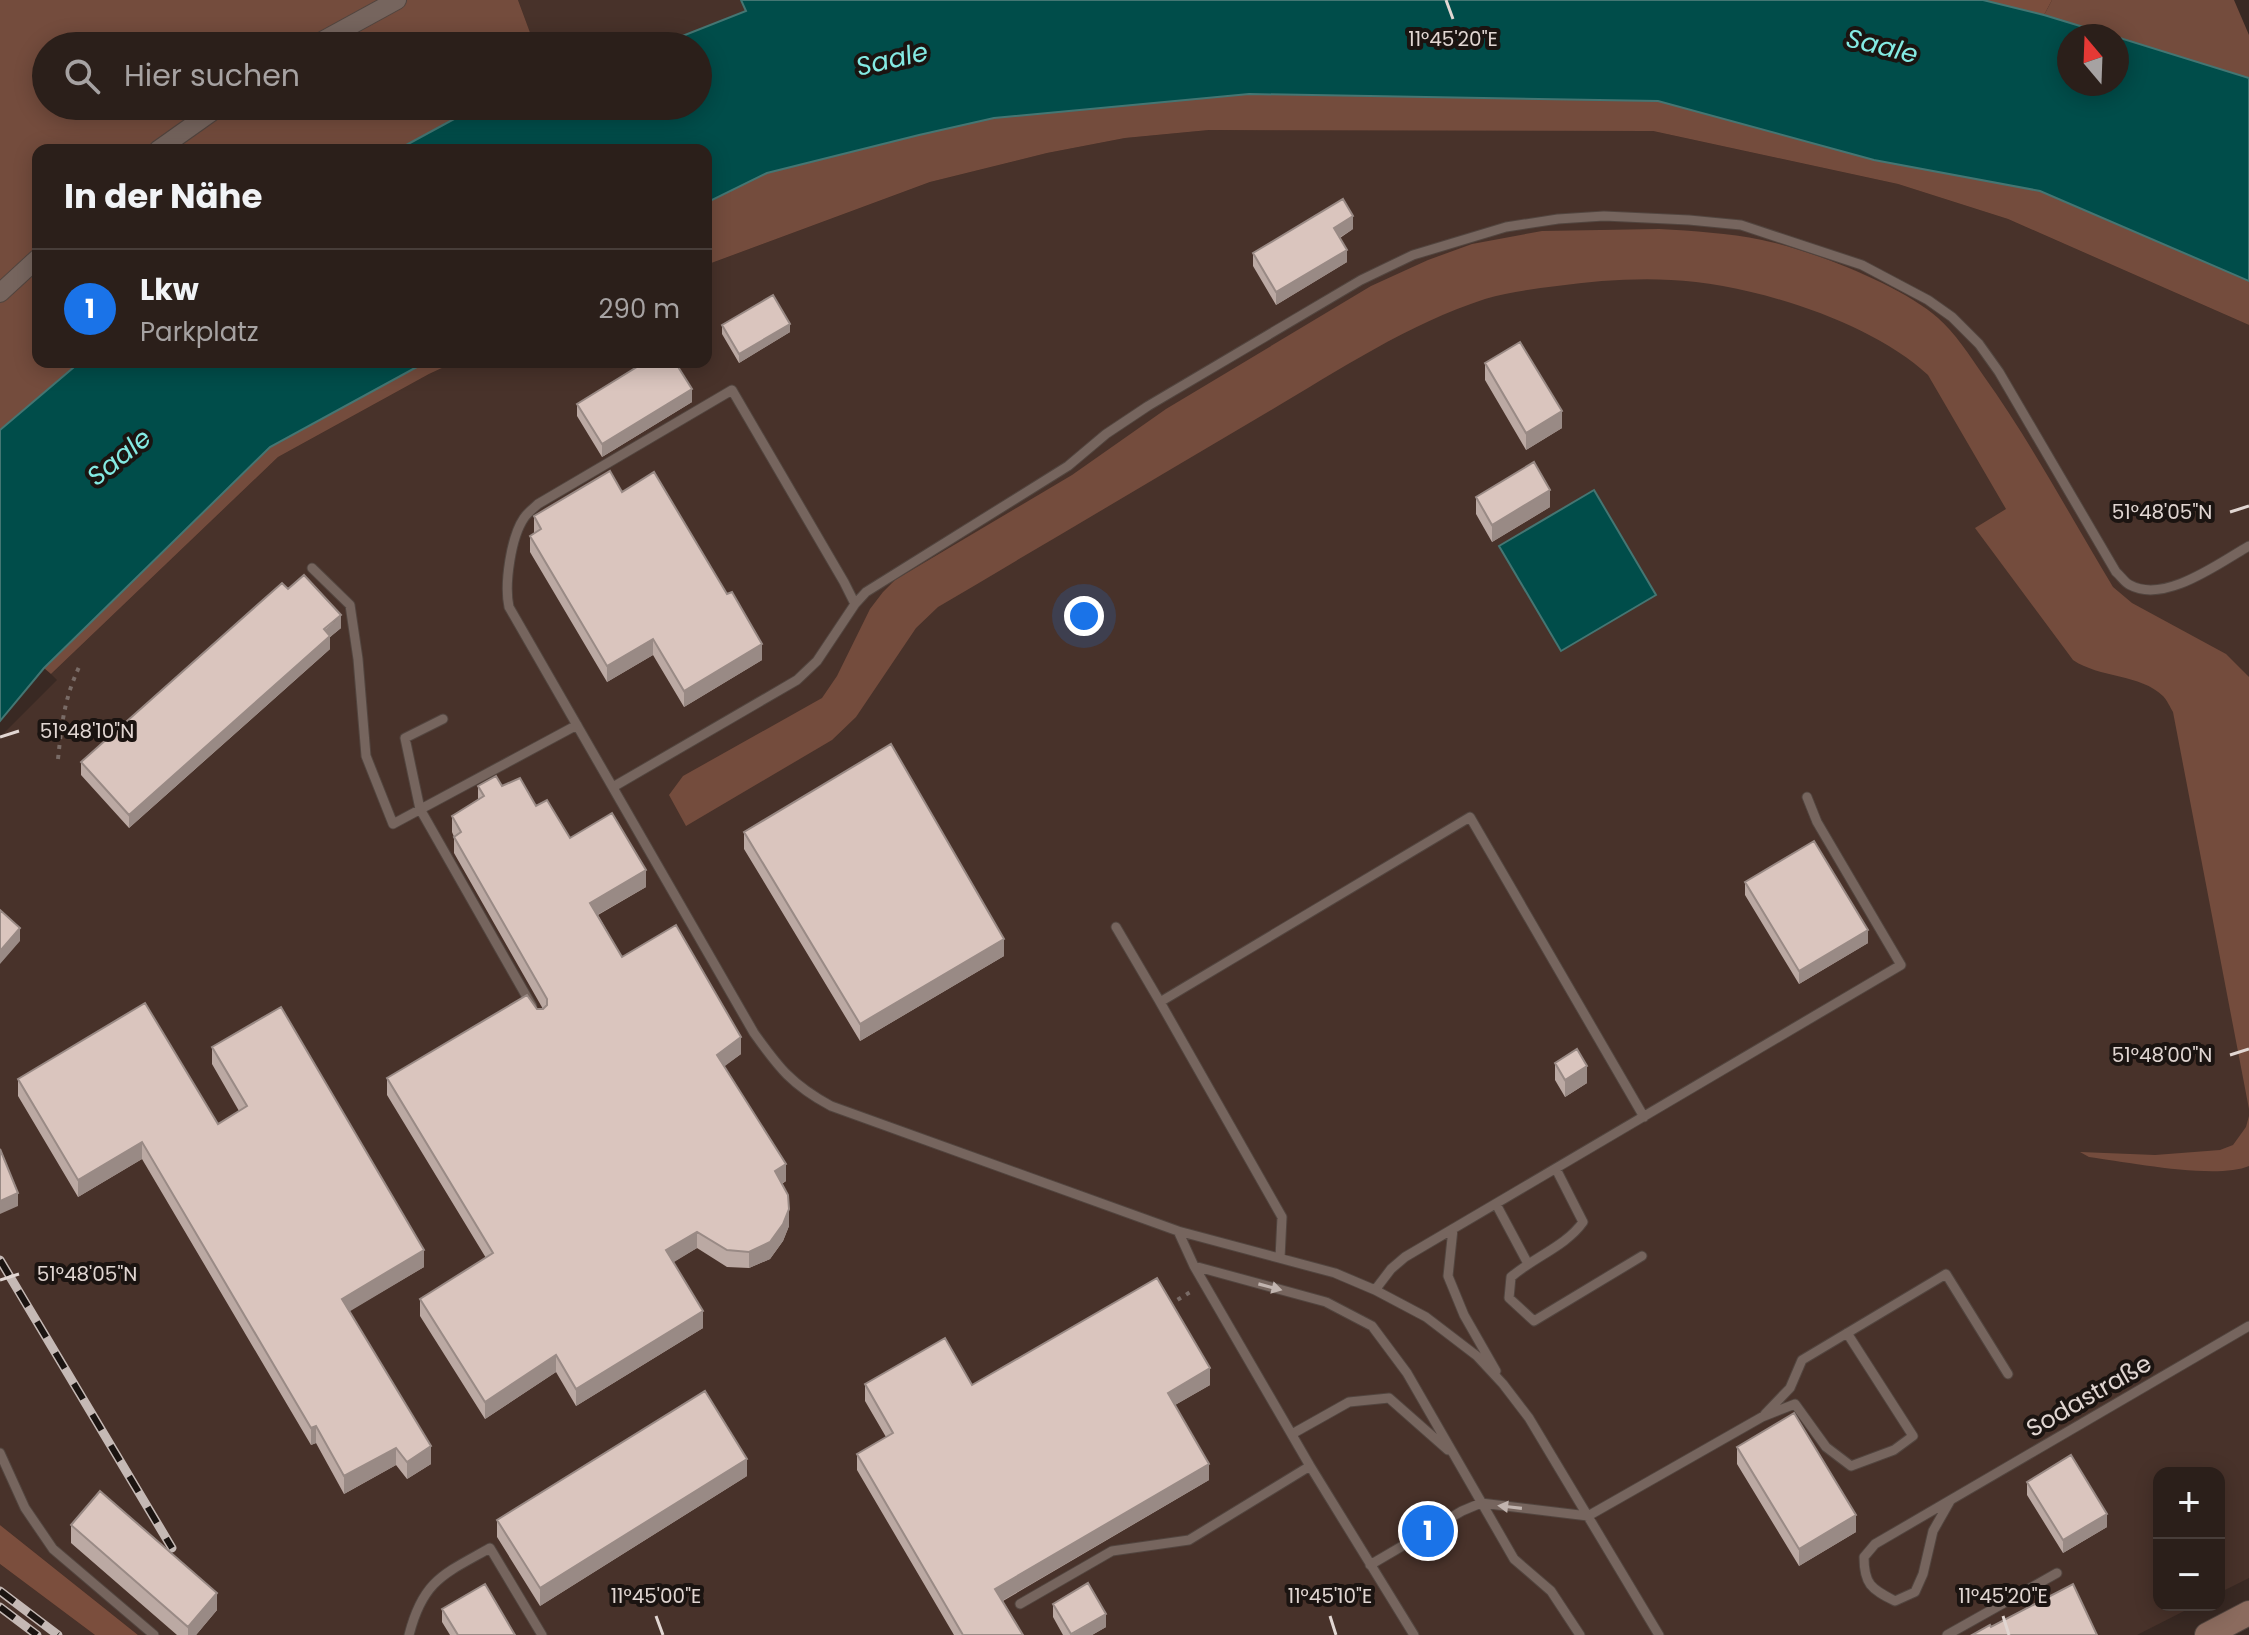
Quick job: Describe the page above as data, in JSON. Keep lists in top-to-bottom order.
{
  "streets": {
    "lane": ["Sodastraße"]
  },
  "water": ["Saale"],
  "north": "top",
  "page": {
    "search": "Hier suchen",
    "heading": "In der Nähe",
    "list": [
      {
        "mark": "1",
        "name": "Lkw",
        "note": "Parkplatz",
        "value": "290 m"
      }
    ],
    "map_buttons": ["+", "−"],
    "pins": "1"
  },
  "coordinates": [
    "11°45'20\"E",
    "51°48'05\"N",
    "51°48'10\"N",
    "51°48'00\"N",
    "11°45'00\"E",
    "11°45'10\"E"
  ]
}
